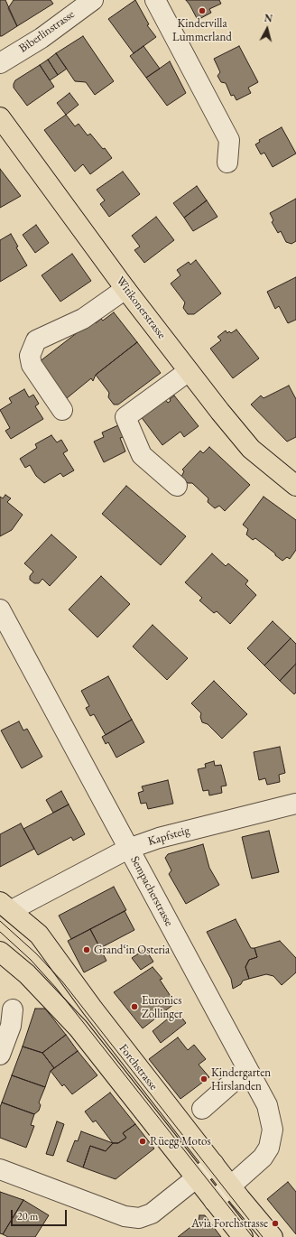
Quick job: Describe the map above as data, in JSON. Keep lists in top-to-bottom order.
{
  "streets": {
    "main road": ["Witikonerstrasse", "Forchstrasse"],
    "street": ["Biberlinstrasse", "Kapfsteig", "Sempacherstrasse"]
  },
  "crossings": [
    ["Kapfsteig", "Sempacherstrasse"],
    ["Kapfsteig", "Forchstrasse"],
    ["Sempacherstrasse", "Forchstrasse"]
  ],
  "places": [
    "Kindervilla Lummerland",
    "Grand‘in Osteria",
    "Euronics Zollinger",
    "Kindergarten Hirslanden",
    "Rüegg Motos",
    "Avia Forchstrasse"
  ],
  "scale_bar": "20 m",
  "north": "top"
}
